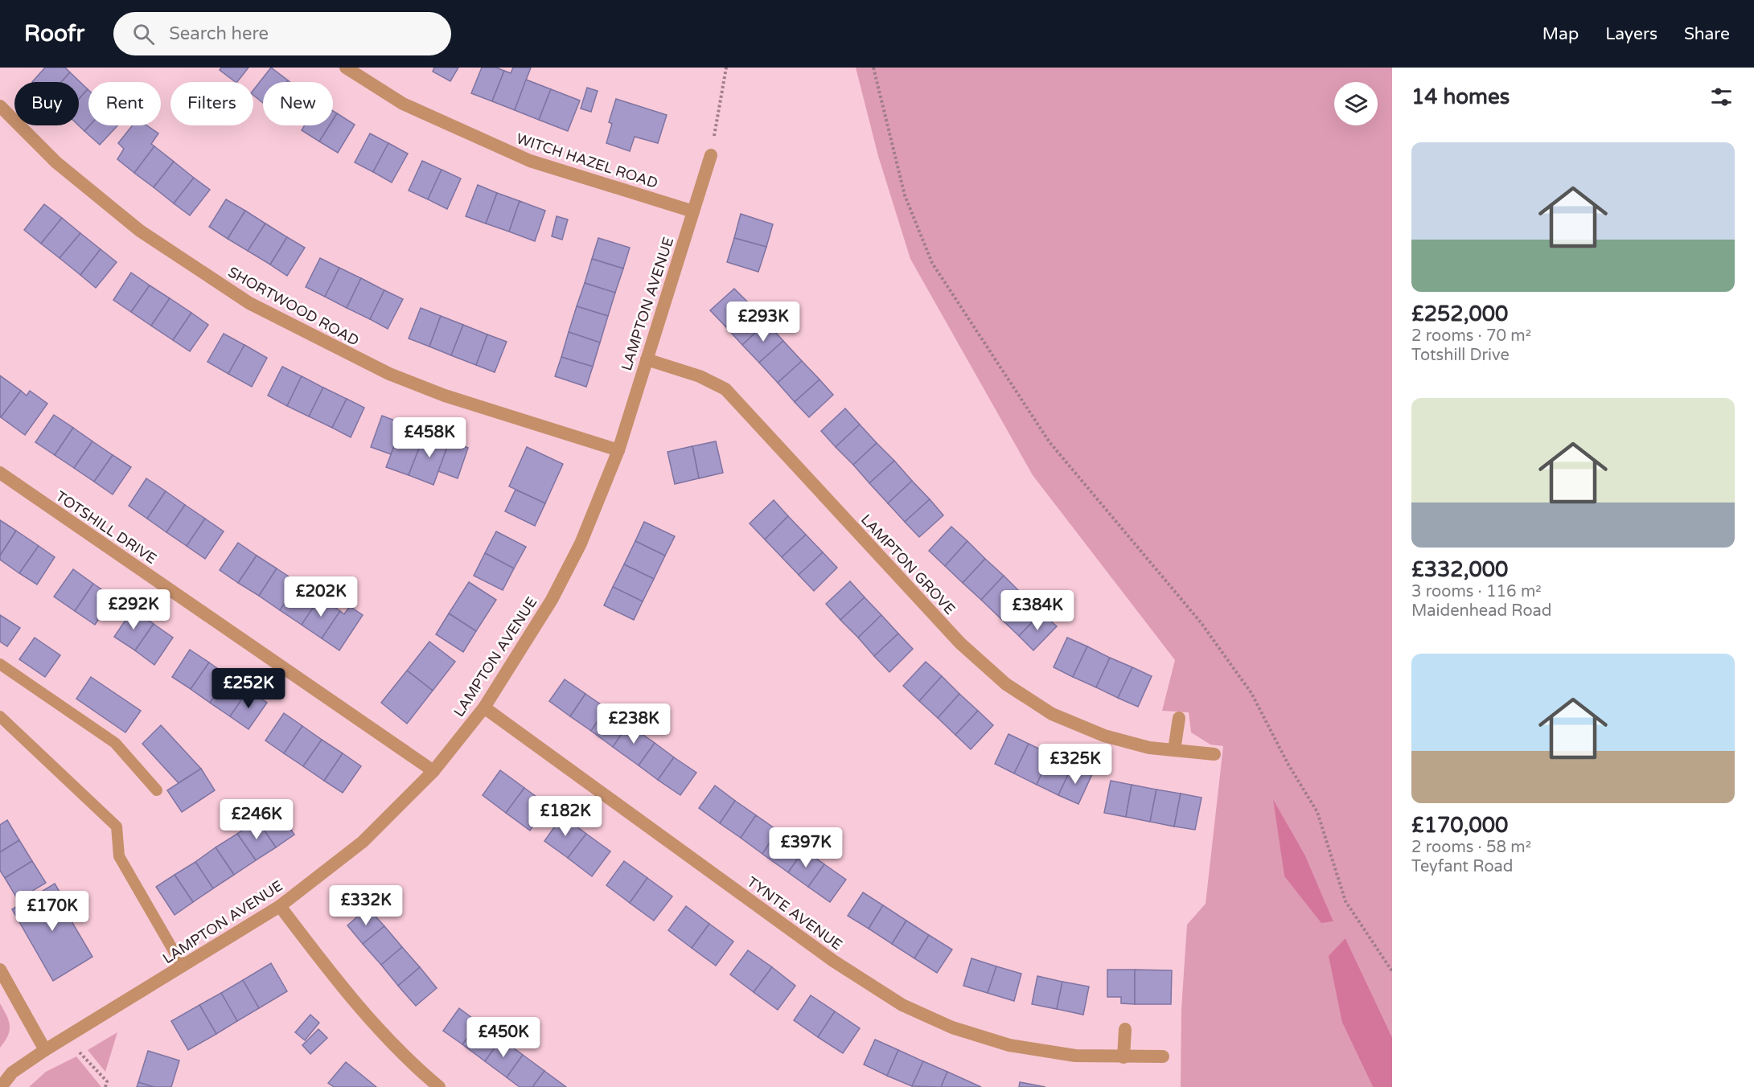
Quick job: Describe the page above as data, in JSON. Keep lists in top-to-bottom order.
{
  "streets": {
    "street": [
      "WITCH HAZEL ROAD",
      "LAMPTON AVENUE",
      "SHORTWOOD ROAD",
      "TOTSHILL DRIVE",
      "LAMPTON GROVE",
      "TYNTE AVENUE"
    ]
  },
  "crossings": [
    ["WITCH HAZEL ROAD", "LAMPTON AVENUE"],
    ["LAMPTON AVENUE", "SHORTWOOD ROAD"],
    ["LAMPTON AVENUE", "TOTSHILL DRIVE"],
    ["LAMPTON AVENUE", "LAMPTON GROVE"],
    ["LAMPTON AVENUE", "TYNTE AVENUE"]
  ],
  "page": {
    "header": "Roofr",
    "search": "Search here",
    "nav": ["Map", "Layers", "Share"],
    "heading": "14 homes",
    "chip": [
      "Buy",
      "Rent",
      "Filters",
      "New"
    ],
    "list": [
      {
        "name": "£252,000",
        "note": "2 rooms · 70 m² · Totshill Drive"
      },
      {
        "name": "£332,000",
        "note": "3 rooms · 116 m² · Maidenhead Road"
      },
      {
        "name": "£170,000",
        "note": "2 rooms · 58 m² · Teyfant Road"
      }
    ],
    "price": [
      "£293K",
      "£458K",
      "£202K",
      "£292K",
      "£384K",
      "£252K",
      "£238K",
      "£325K",
      "£182K",
      "£246K",
      "£397K",
      "£332K",
      "£170K",
      "£450K"
    ]
  }
}
